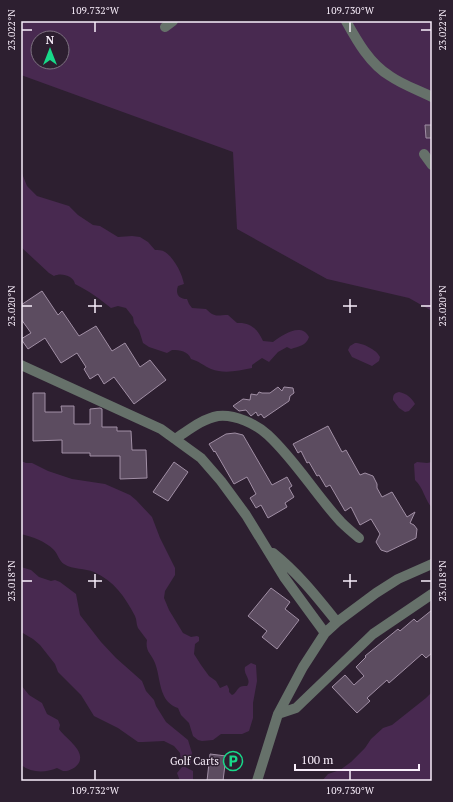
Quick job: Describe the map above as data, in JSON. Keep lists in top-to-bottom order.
{
  "places": {
    "parking": ["Golf Carts"]
  },
  "scale_bar": "100 m",
  "north": "top",
  "coordinates": [
    "109.732°W",
    "109.730°W",
    "23.022°N",
    "23.020°N",
    "23.018°N"
  ]
}
